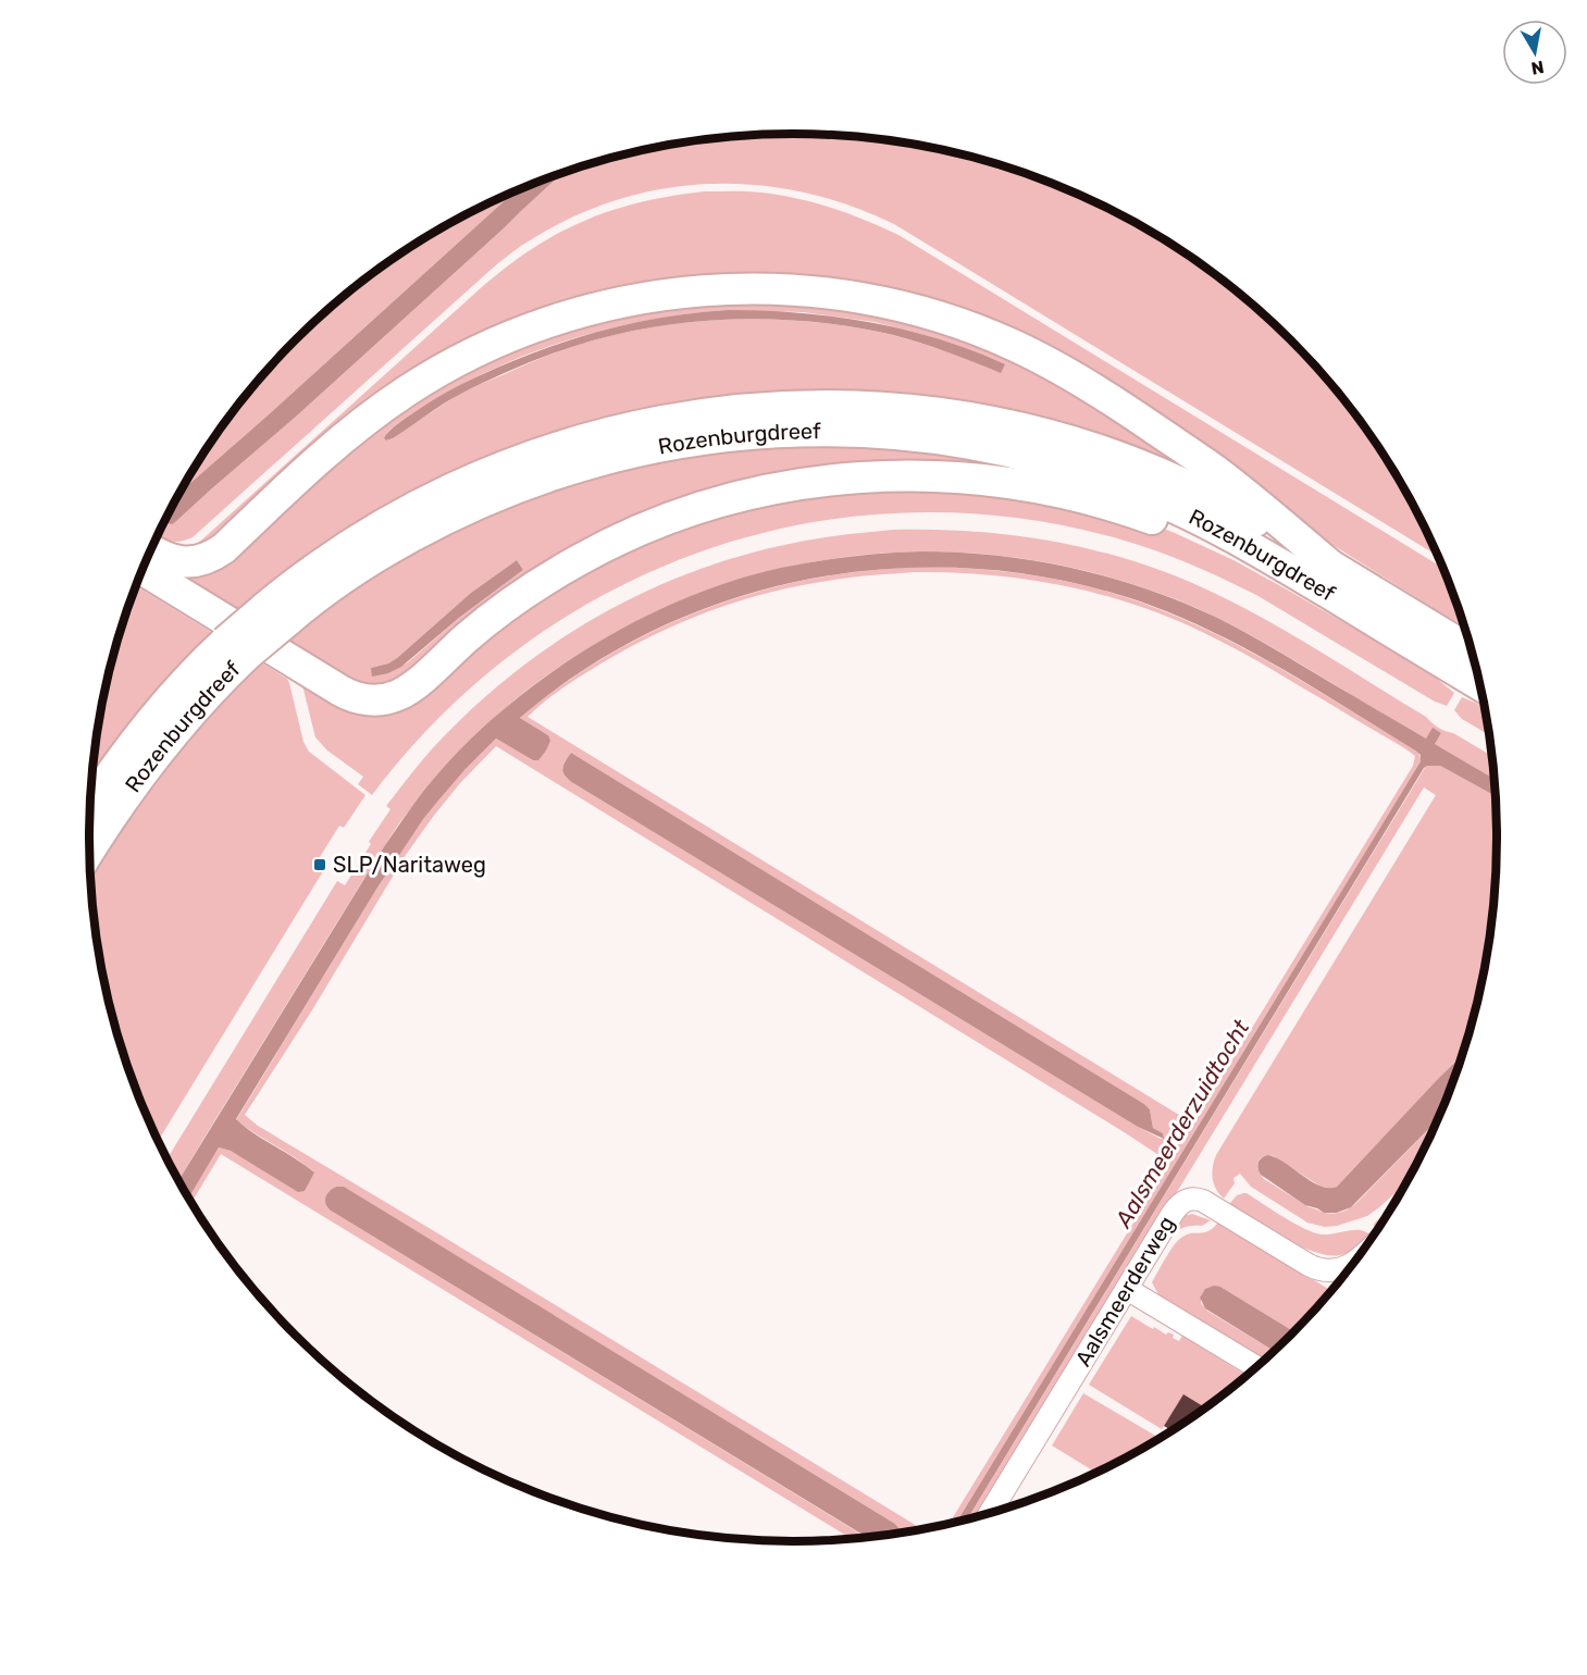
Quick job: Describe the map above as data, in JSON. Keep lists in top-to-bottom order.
{
  "streets": {
    "highway": ["Rozenburgdreef"],
    "street": ["Aalsmeerderweg"]
  },
  "water": ["Aalsmeerderzuidtocht"],
  "places": {
    "transit": ["SLP/Naritaweg"]
  },
  "north": "bottom"
}
